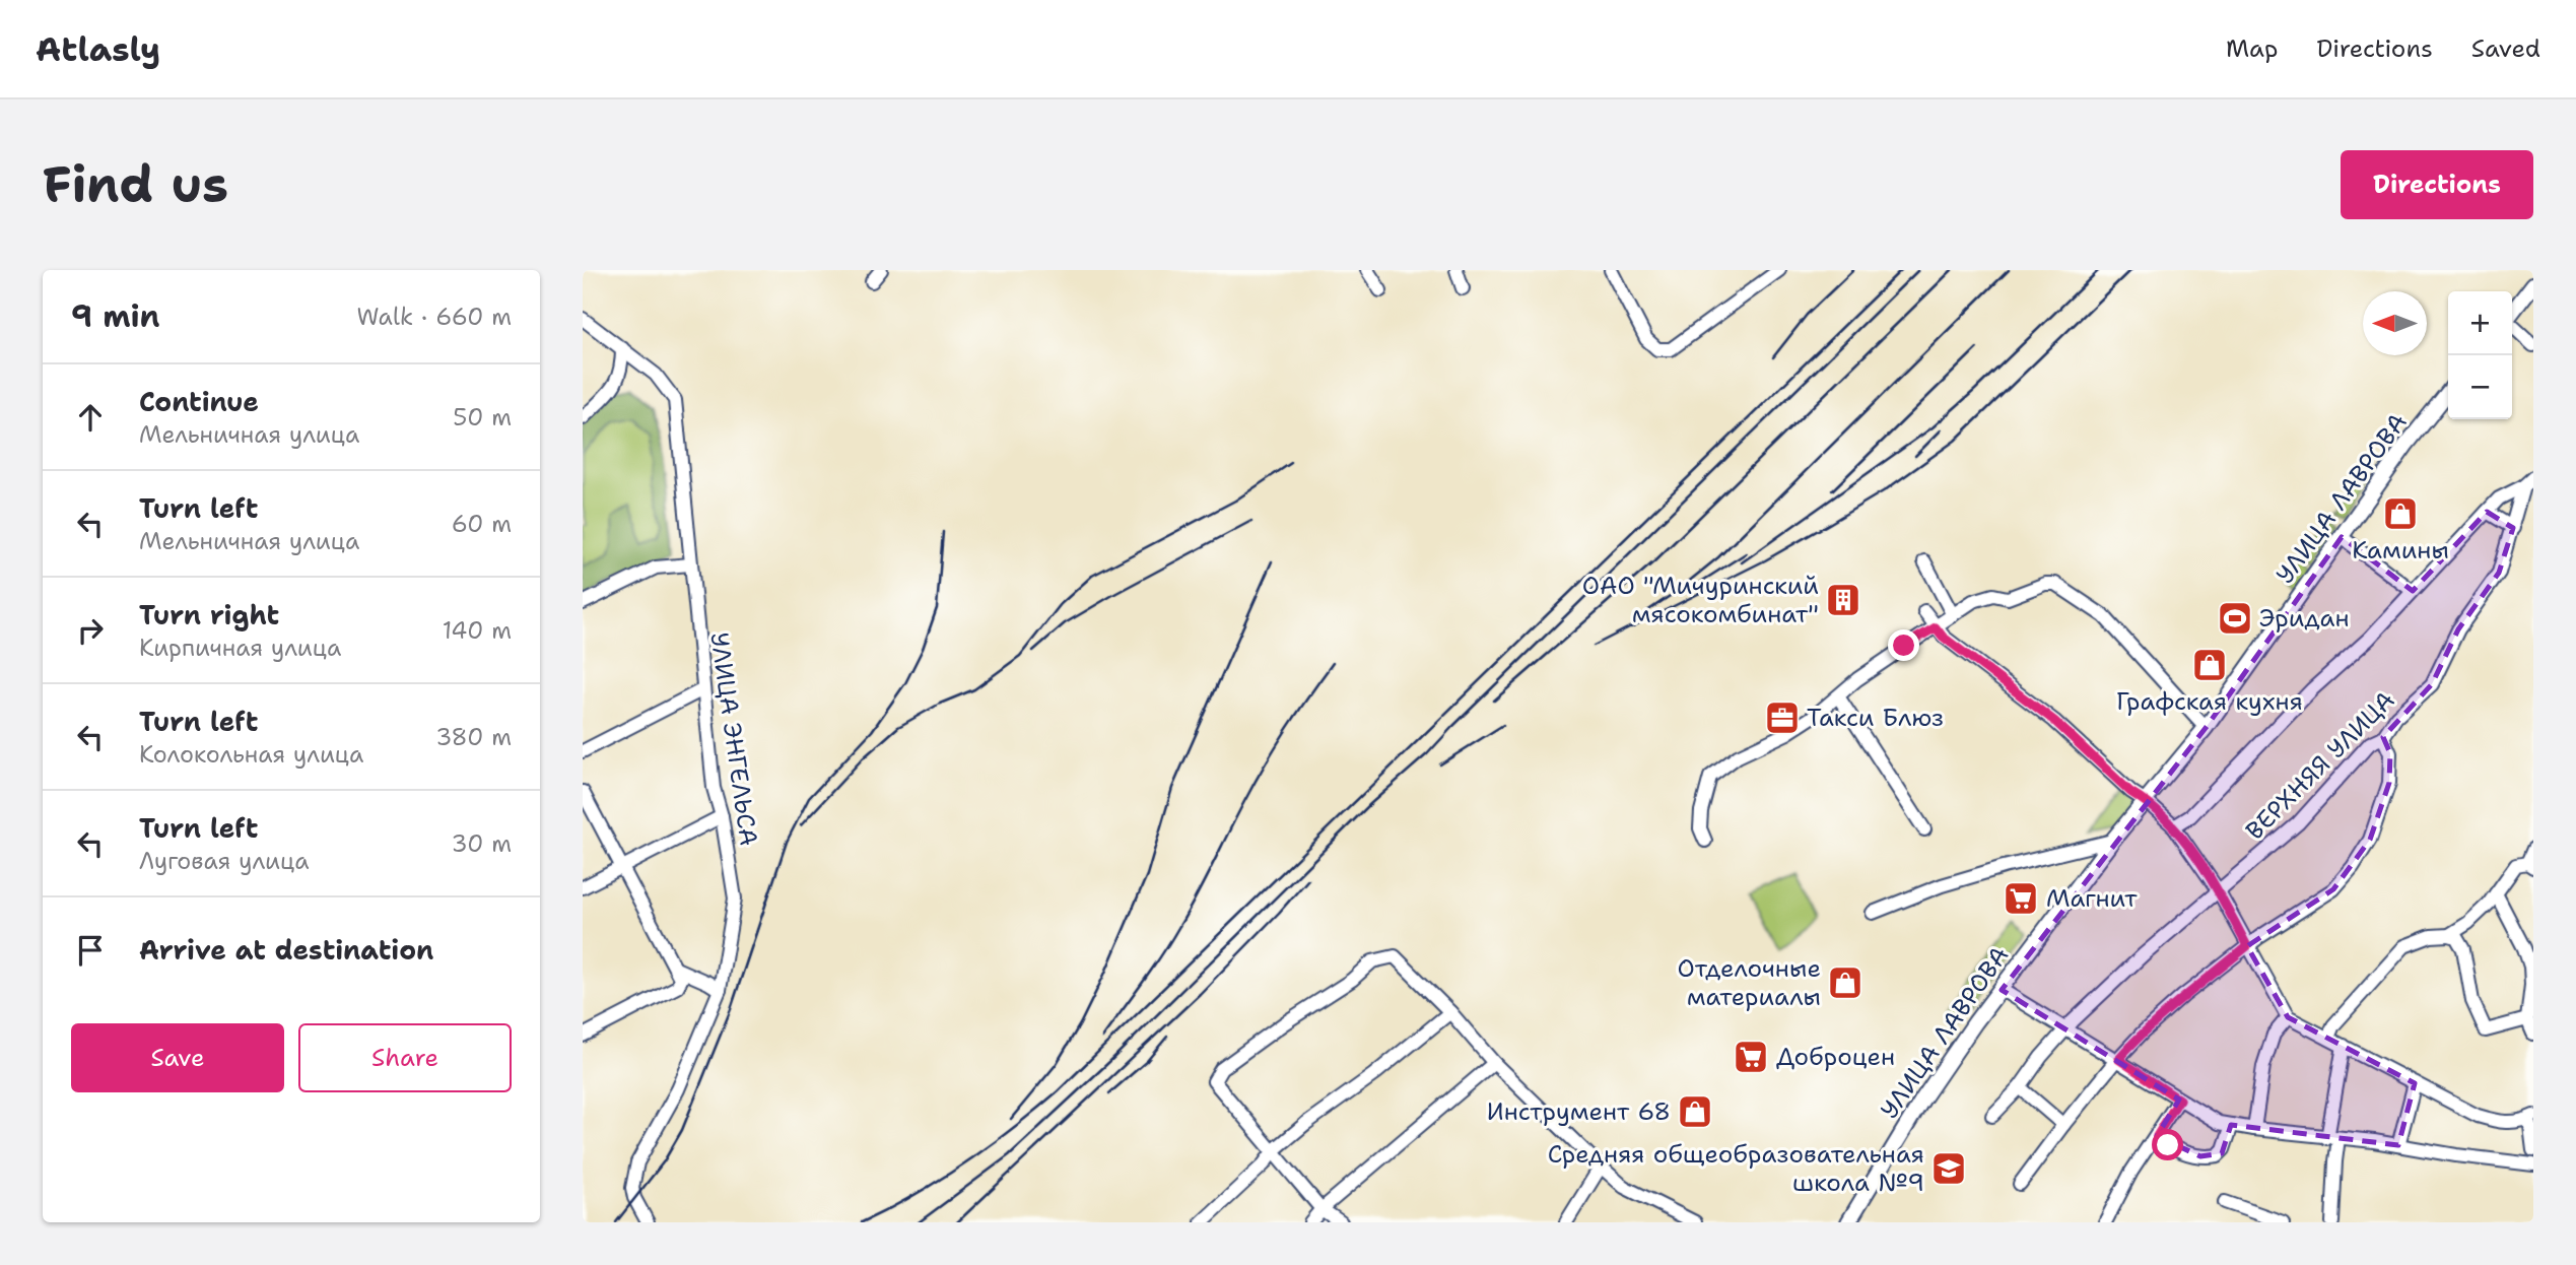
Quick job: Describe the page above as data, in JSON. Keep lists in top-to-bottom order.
{
  "streets": {
    "main road": ["УЛИЦА ЛАВРОВА"],
    "street": ["УЛИЦА ЭНГЕЛЬСА", "ВЕРХНЯЯ УЛИЦА"]
  },
  "places": {
    "shop": [
      "Камины",
      "Графская кухня",
      "Отделочные материалы",
      "Инструмент 68"
    ],
    "building": ["ОАО \"Мичуринский мясокомбинат\""],
    "sports": ["Эридан"],
    "office": ["Такси Блюз"],
    "supermarket": ["Магнит", "Доброцен"],
    "school or university": ["Средняя общеобразовательная школа №9"]
  },
  "north": "left",
  "page": {
    "header": "Atlasly",
    "nav": ["Map", "Directions", "Saved"],
    "buttons": [
      "Directions",
      ["Save", "Share"]
    ],
    "title": "Find us",
    "heading": ["9 min", "Walk · 660 m"],
    "map_buttons": ["+", "−"],
    "list": [
      ["Continue", "Мельничная улица", "50 m"],
      ["Turn left", "Мельничная улица", "60 m"],
      ["Turn right", "Кирпичная улица", "140 m"],
      ["Turn left", "Колокольная улица", "380 m"],
      ["Turn left", "Луговая улица", "30 m"],
      "Arrive at destination"
    ]
  }
}
